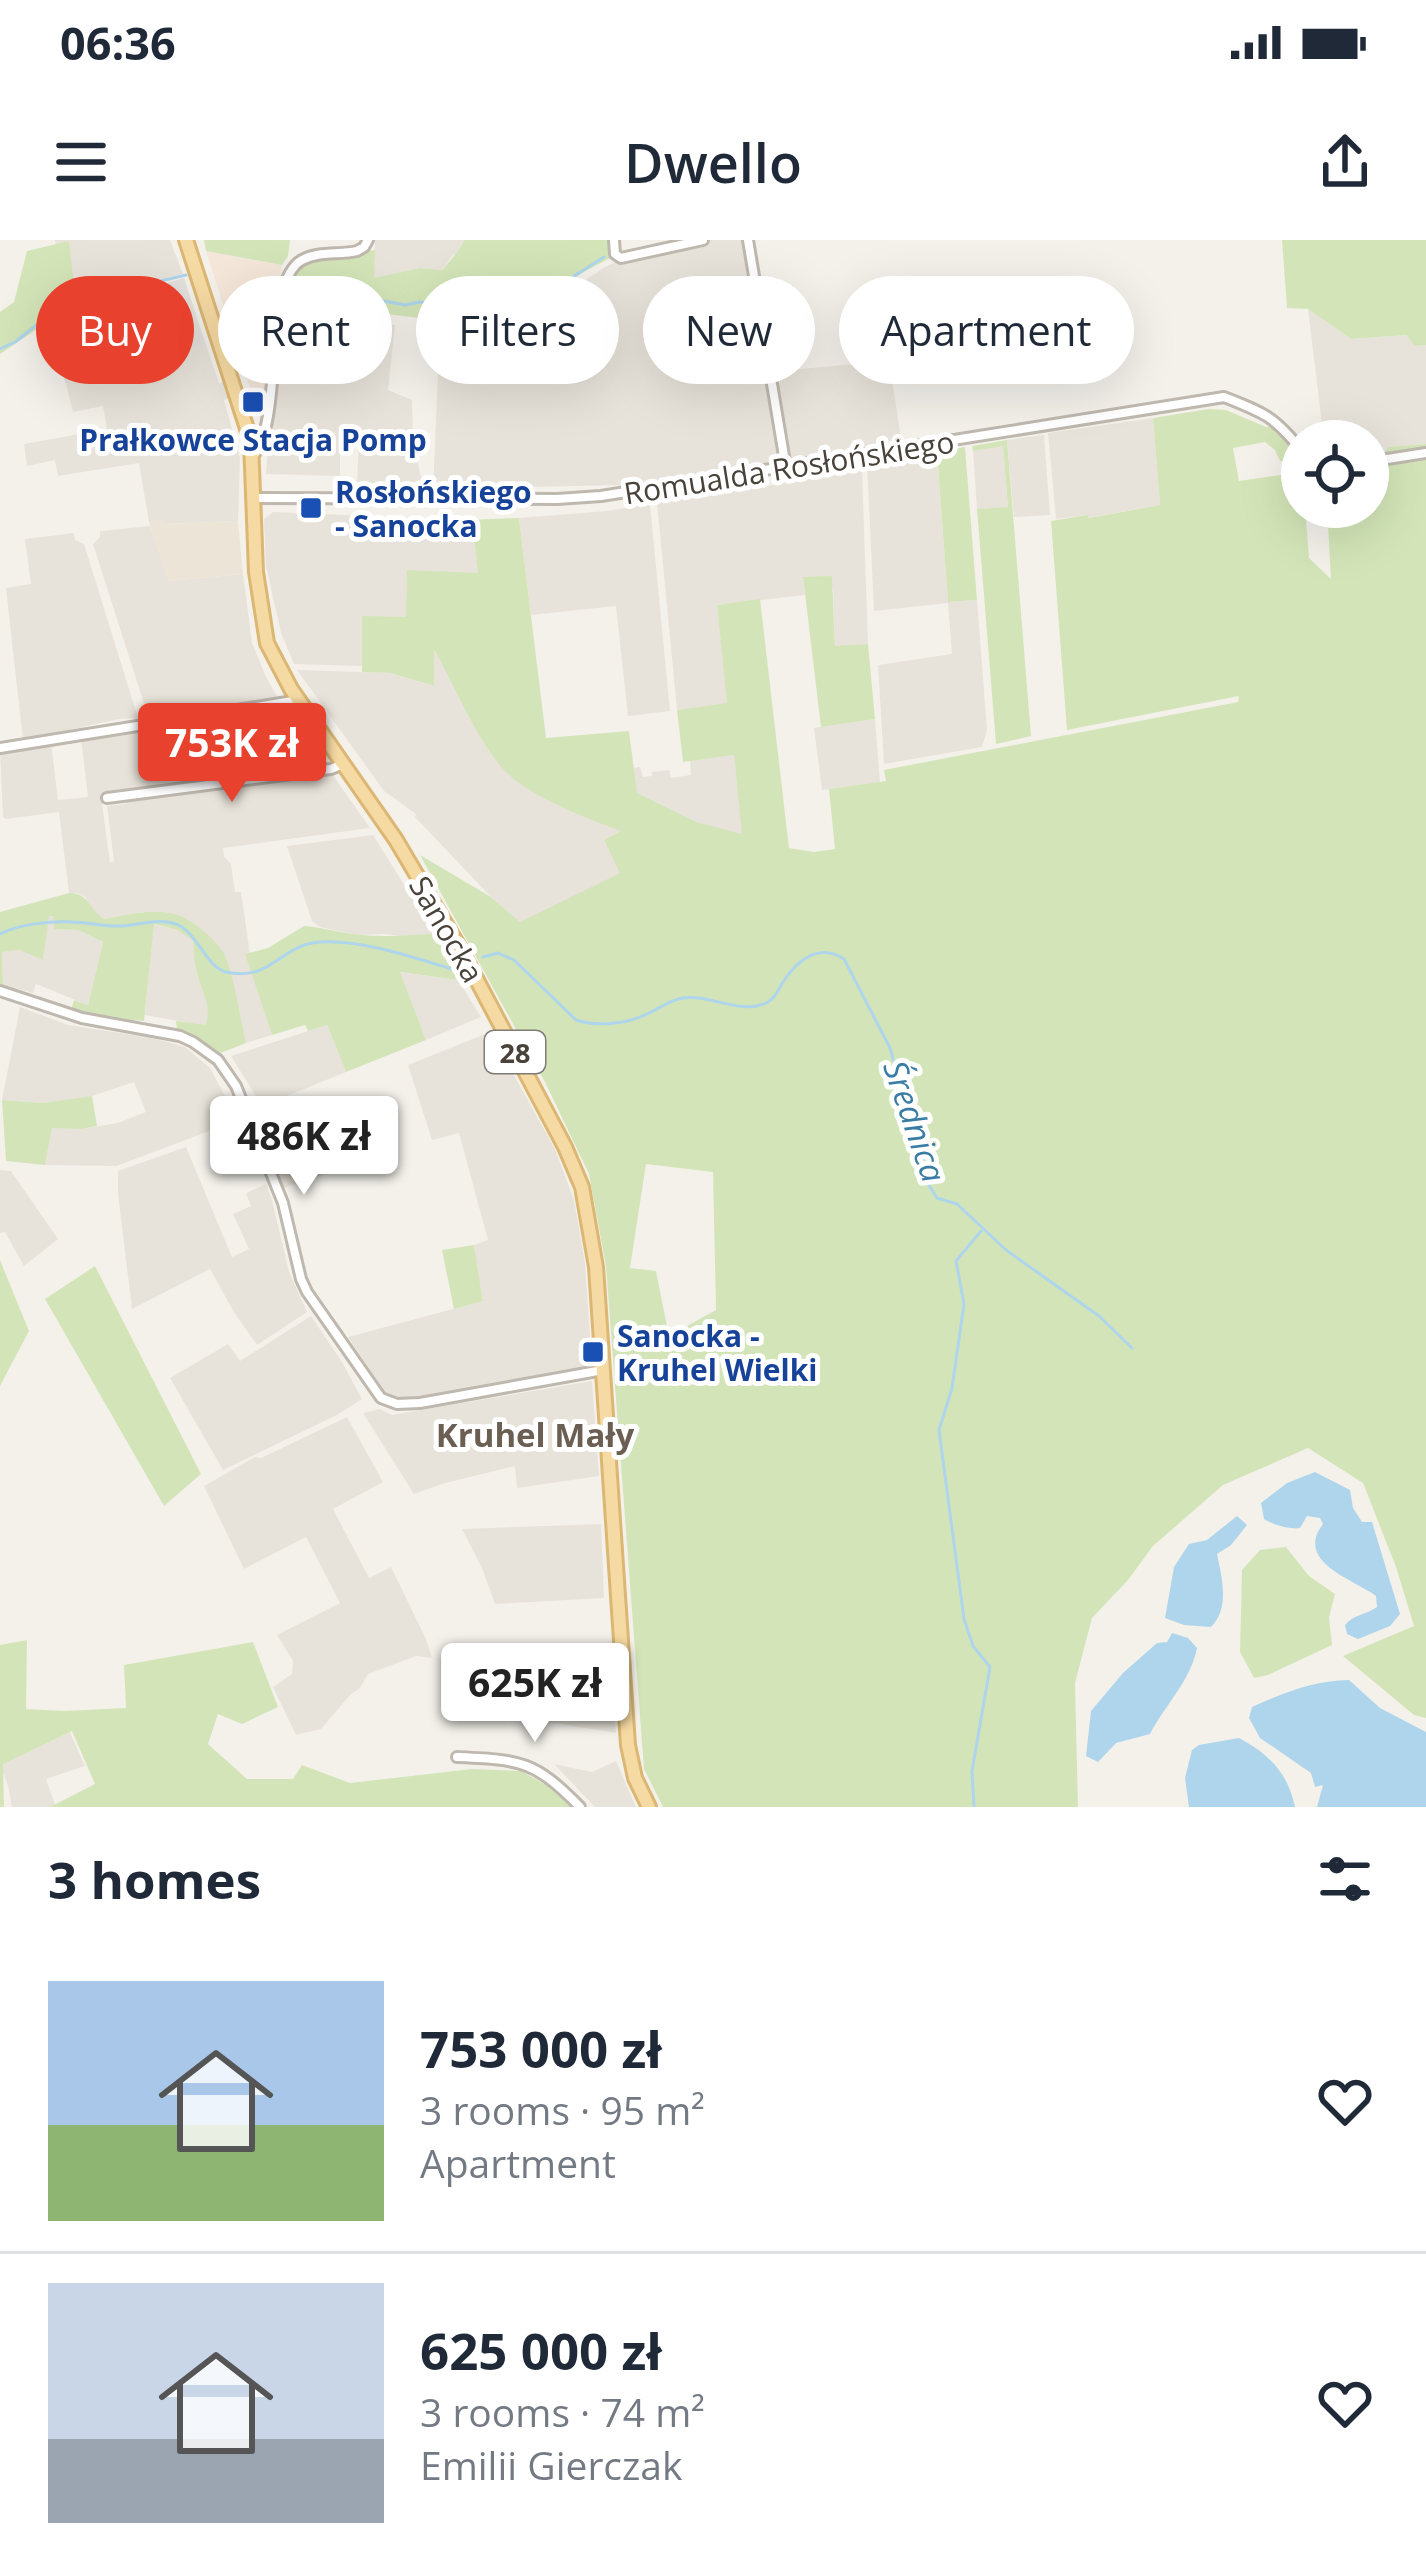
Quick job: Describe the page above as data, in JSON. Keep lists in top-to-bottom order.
{
  "streets": {
    "main road": ["Sanocka", "28"],
    "street": ["Romualda Rosłońskiego"]
  },
  "crossings": [
    ["Romualda Rosłońskiego", "Sanocka"],
    ["Romualda Rosłońskiego", "28"],
    ["Sanocka", "28"]
  ],
  "districts": ["Kruhel Mały"],
  "water": ["Średnica"],
  "places": {
    "transit": ["Prałkowce Stacja Pomp", "Rosłońskiego - Sanocka", "Sanocka - Kruhel Wielki"]
  },
  "page": {
    "status": "06:36",
    "header": "Dwello",
    "chip": [
      "Buy",
      "Rent",
      "Filters",
      "New",
      "Apartment"
    ],
    "price": ["753K zł", "486K zł", "625K zł"],
    "heading": "3 homes",
    "list": [
      {
        "name": "753 000 zł",
        "note": "3 rooms · 95 m² · Apartment"
      },
      {
        "name": "625 000 zł",
        "note": "3 rooms · 74 m² · Emilii Gierczak"
      }
    ]
  }
}
